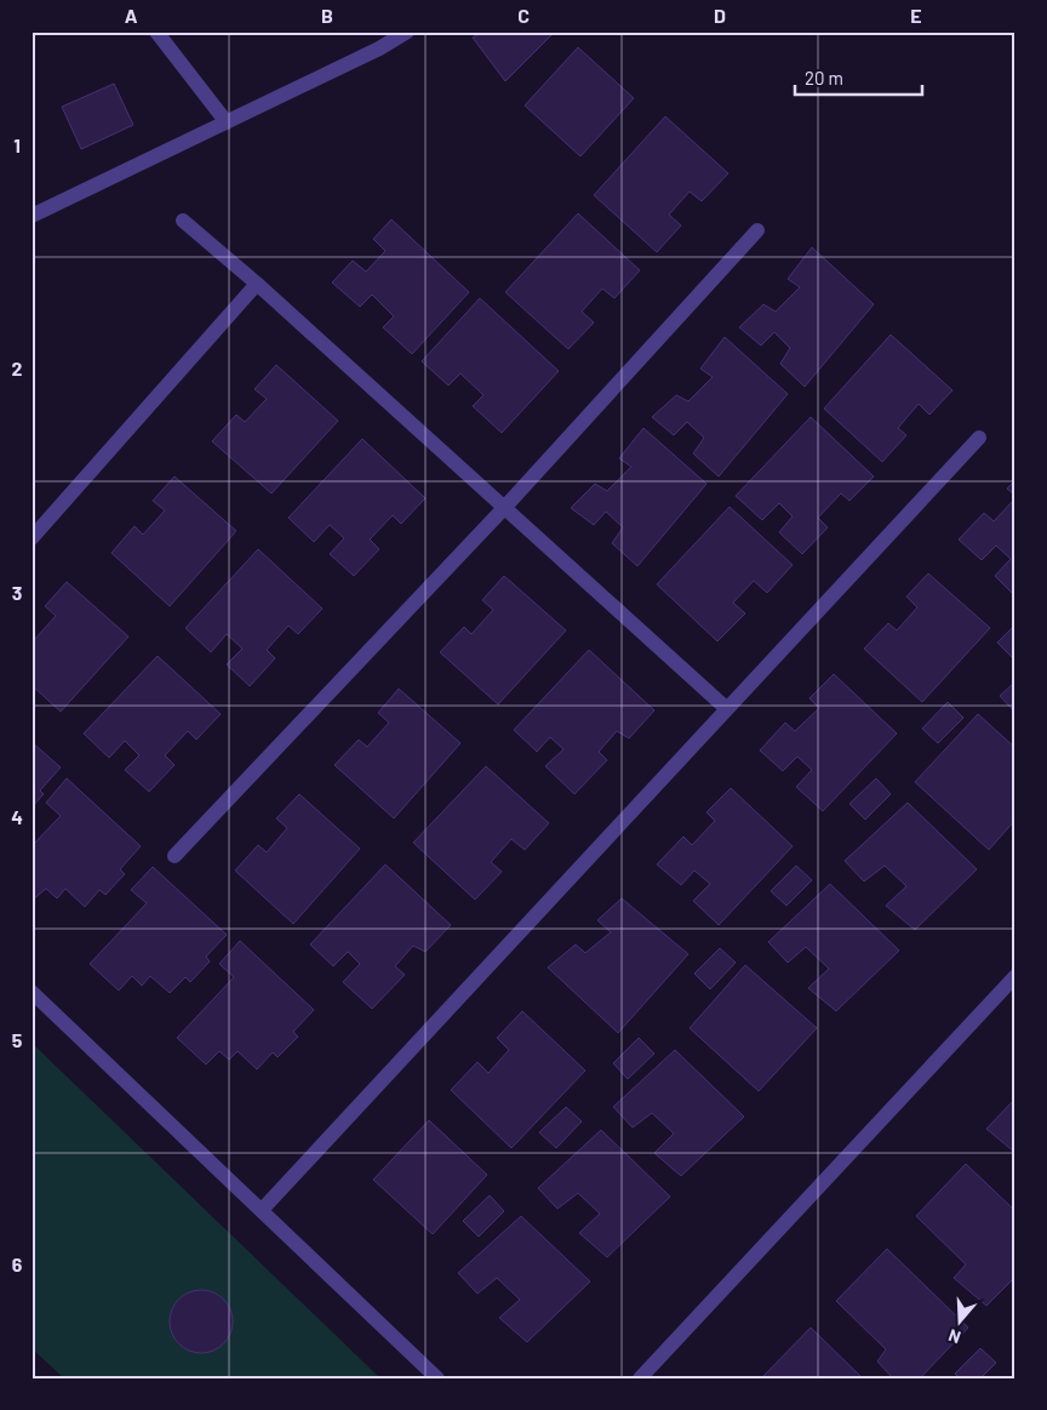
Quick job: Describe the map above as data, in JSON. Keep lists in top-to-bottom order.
{
  "scale_bar": "20 m",
  "north": "bottom",
  "grid": {
    "columns": [
      "A",
      "B",
      "C",
      "D",
      "E"
    ],
    "rows": [
      "1",
      "2",
      "3",
      "4",
      "5",
      "6"
    ]
  }
}
